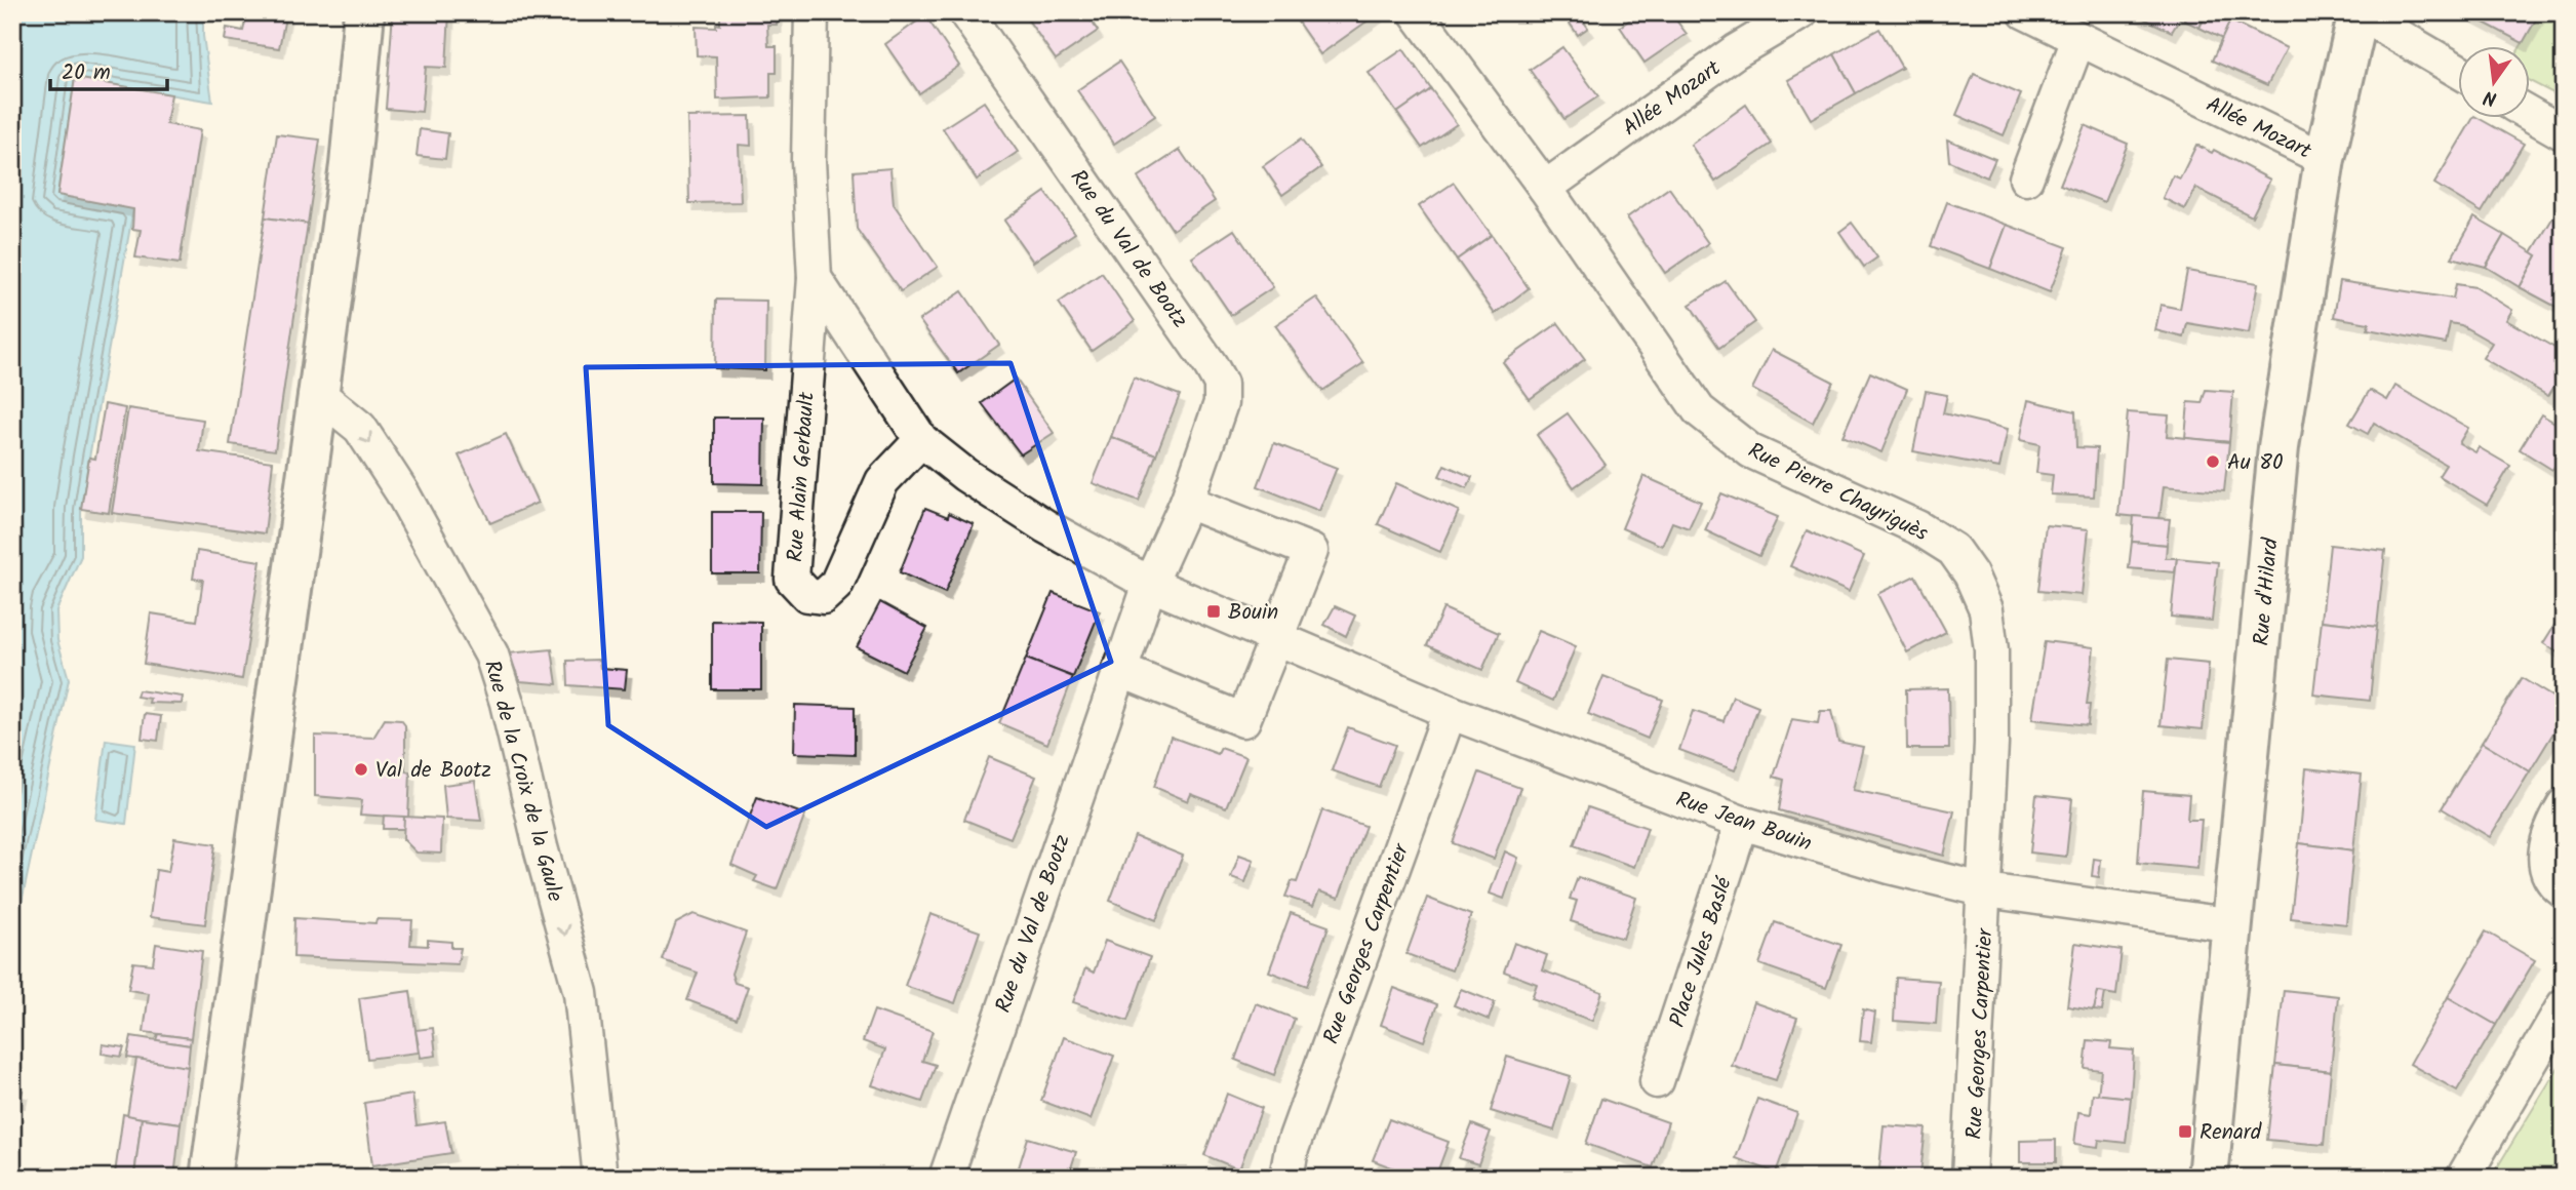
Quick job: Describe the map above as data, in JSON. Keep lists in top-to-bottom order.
{
  "streets": {
    "street": [
      "Allée Mozart",
      "Rue du Val de Bootz",
      "Rue Alain Gerbault",
      "Rue Pierre Chayriguès",
      "Rue d'Hilard",
      "Rue de la Croix de la Gaule",
      "Rue Jean Bouin",
      "Rue Georges Carpentier",
      "Place Jules Baslé"
    ]
  },
  "crossings": [
    ["Allée Mozart", "Rue Pierre Chayriguès"],
    ["Allée Mozart", "Rue d'Hilard"],
    ["Rue du Val de Bootz", "Rue Jean Bouin"],
    ["Rue Pierre Chayriguès", "Rue Jean Bouin"],
    ["Rue Pierre Chayriguès", "Rue Georges Carpentier"],
    ["Rue d'Hilard", "Rue Jean Bouin"],
    ["Rue Jean Bouin", "Rue Georges Carpentier"],
    ["Rue Jean Bouin", "Place Jules Baslé"]
  ],
  "one_way": ["Rue de la Croix de la Gaule"],
  "places": {
    "other": ["Au 80", "Val de Bootz"],
    "transit": ["Bouin", "Renard"]
  },
  "scale_bar": "20 m",
  "north": "bottom"
}
